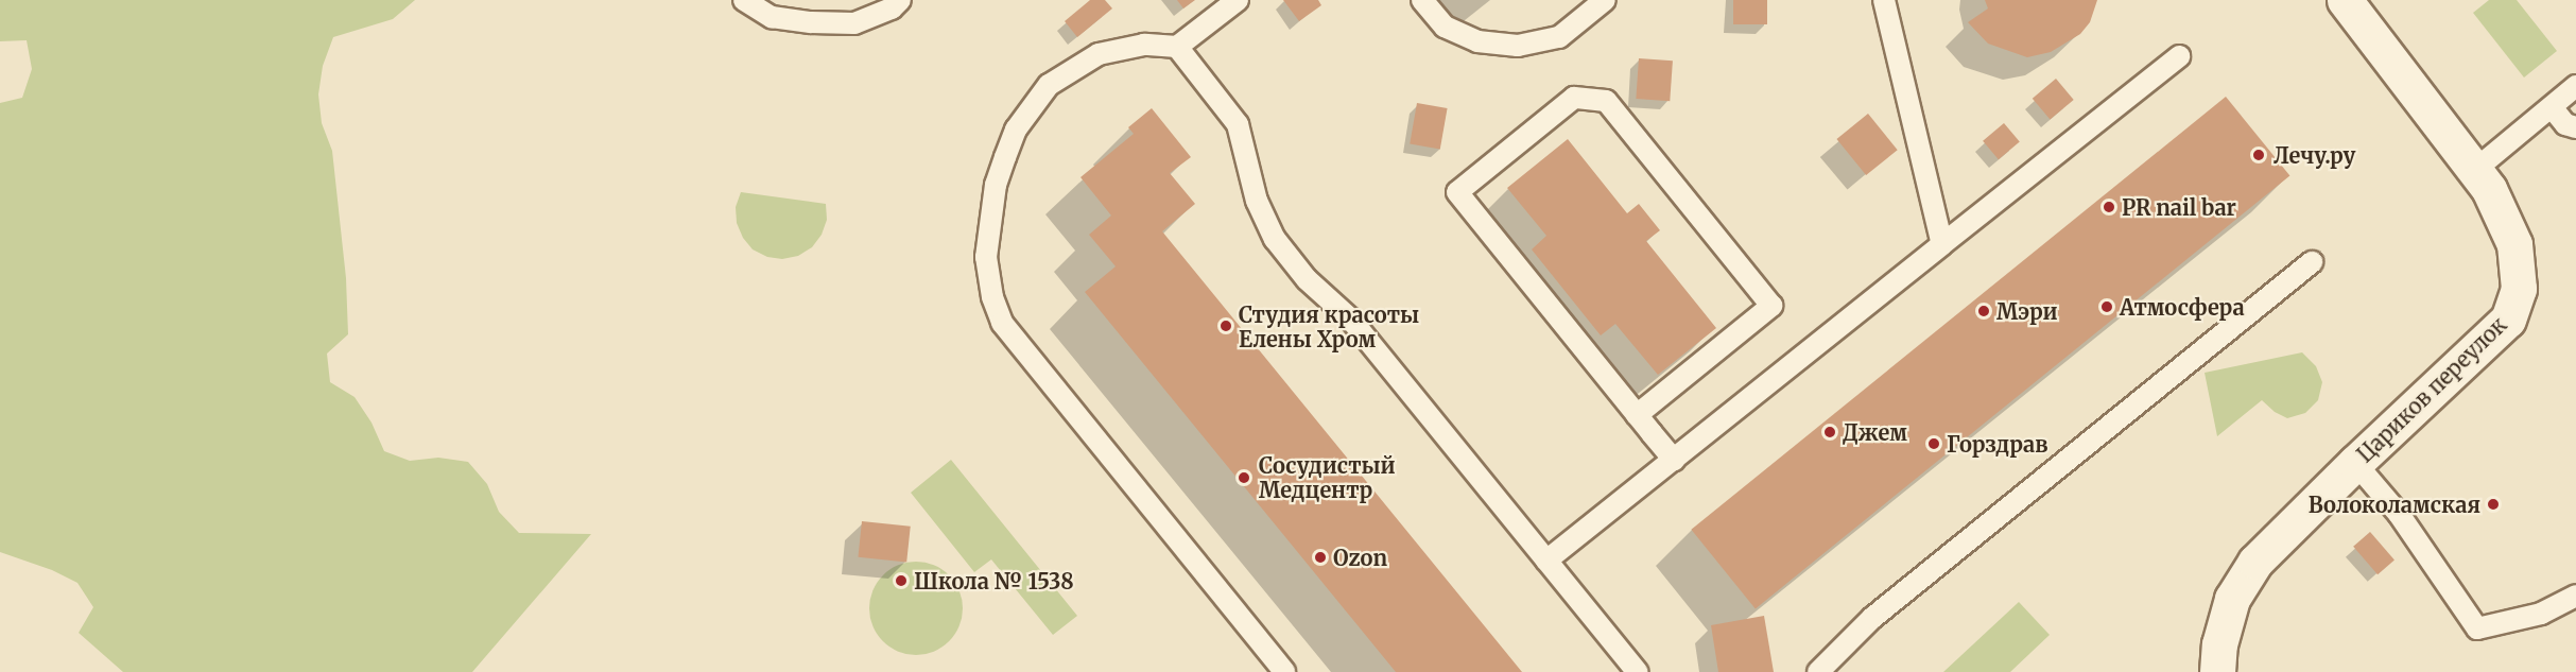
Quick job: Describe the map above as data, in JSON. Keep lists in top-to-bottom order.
{
  "streets": {
    "street": ["Цариков переулок"]
  },
  "places": [
    "Лечу.ру",
    "PR nail bar",
    "Атмосфера",
    "Мэри",
    "Студия красоты Елены Хром",
    "Джем",
    "Горздрав",
    "Сосудистый Медцентр",
    "Волоколамская",
    "Ozon",
    "Школа № 1538"
  ]
}
